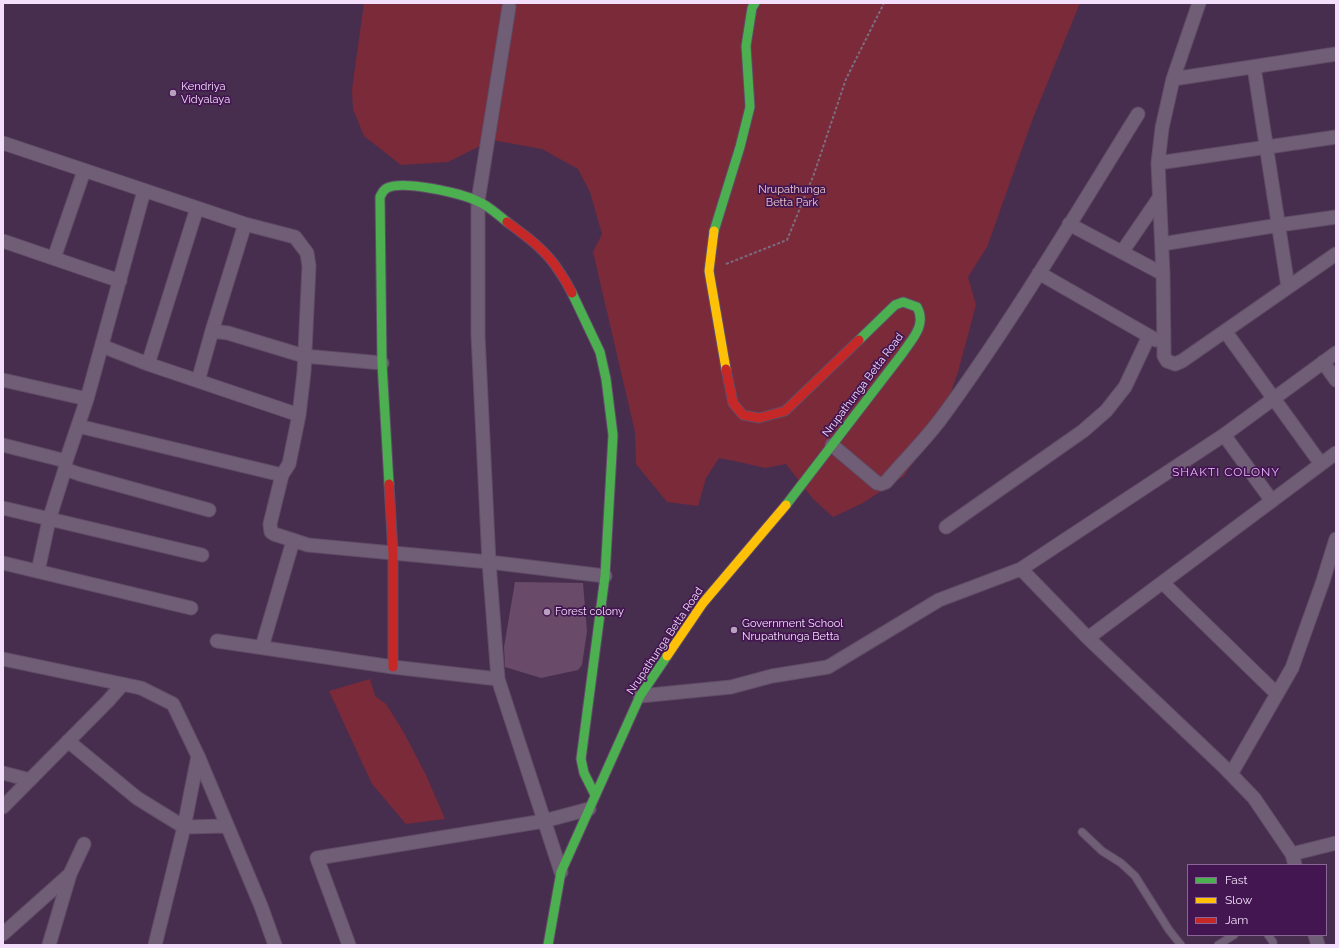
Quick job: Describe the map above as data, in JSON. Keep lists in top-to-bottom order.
{
  "streets": {
    "street": ["Nrupathunga Betta Road"]
  },
  "districts": ["SHAKTI COLONY"],
  "parks": ["Nrupathunga Betta Park"],
  "places": ["Kendriya Vidyalaya", "Forest colony", "Government School Nrupathunga Betta"],
  "legend": ["Fast", "Slow", "Jam"]
}
